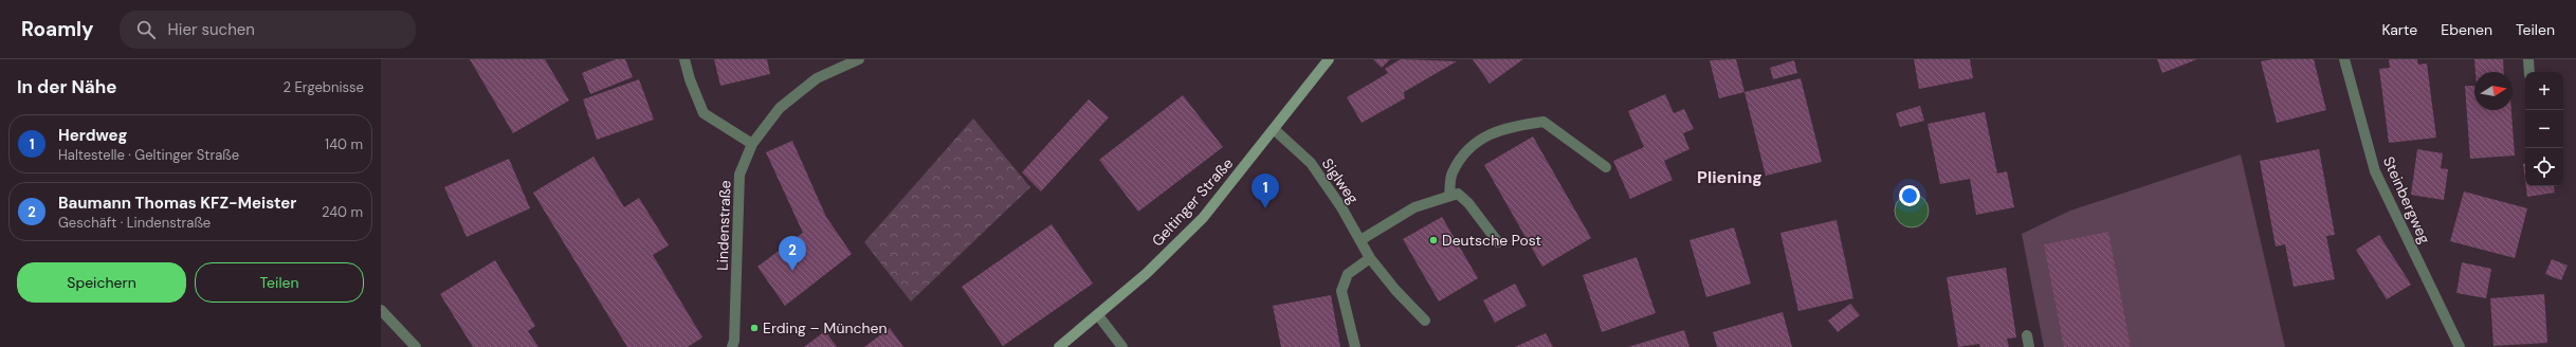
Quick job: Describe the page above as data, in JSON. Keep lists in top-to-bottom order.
{
  "streets": {
    "main road": ["Geltinger Straße"],
    "street": ["Siglweg", "Steinbergweg", "Lindenstraße"]
  },
  "crossings": [
    ["Siglweg", "Geltinger Straße"]
  ],
  "districts": ["Pliening"],
  "places": ["Deutsche Post", "Erding – München"],
  "north": "right",
  "page": {
    "header": "Roamly",
    "search": "Hier suchen",
    "nav": ["Karte", "Ebenen", "Teilen"],
    "heading": ["In der Nähe", "2 Ergebnisse"],
    "map_buttons": ["+", "−"],
    "list": [
      {
        "mark": "1",
        "name": "Herdweg",
        "note": "Haltestelle · Geltinger Straße",
        "value": "140 m"
      },
      {
        "mark": "2",
        "name": "Baumann Thomas KFZ-Meister",
        "note": "Geschäft · Lindenstraße",
        "value": "240 m"
      }
    ],
    "pins": ["1", "2"],
    "buttons": ["Speichern", "Teilen"]
  }
}
